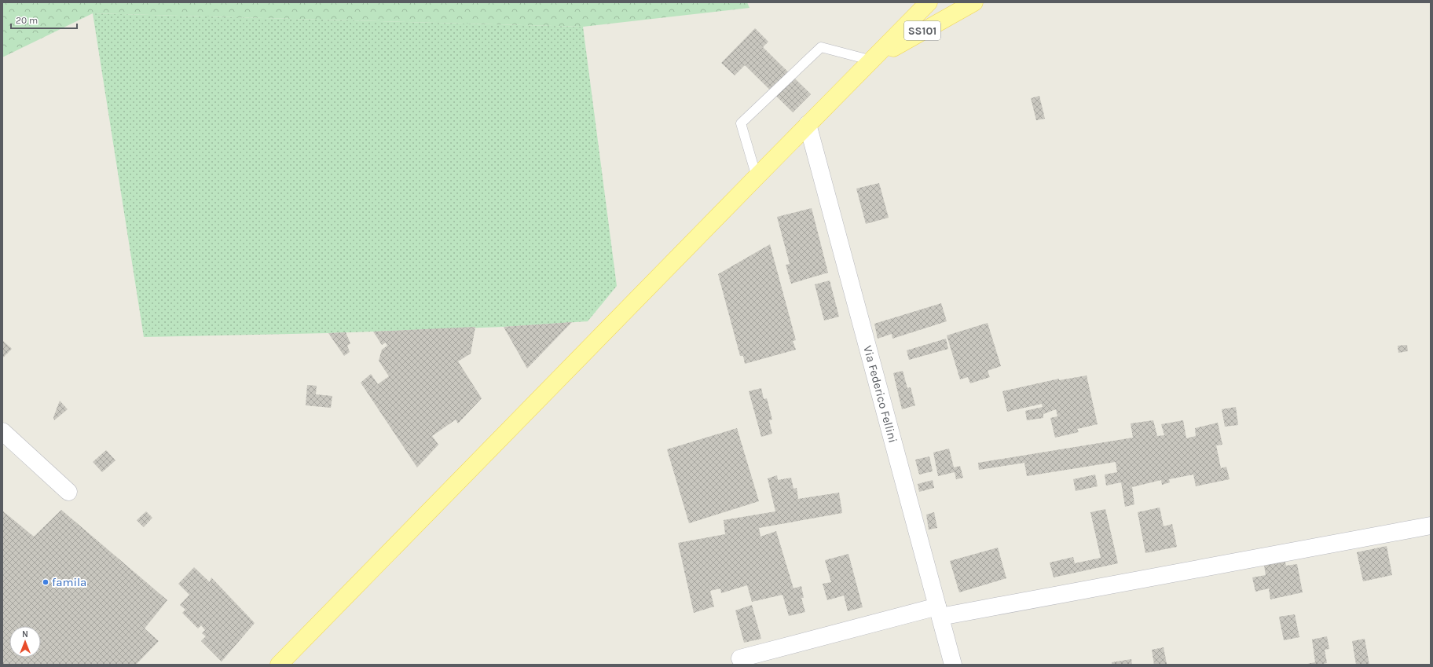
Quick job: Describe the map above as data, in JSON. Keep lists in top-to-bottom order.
{
  "streets": {
    "main road": ["SS101"],
    "street": ["Via Federico Fellini"]
  },
  "places": ["famila"],
  "scale_bar": "20 m",
  "north": "top"
}
